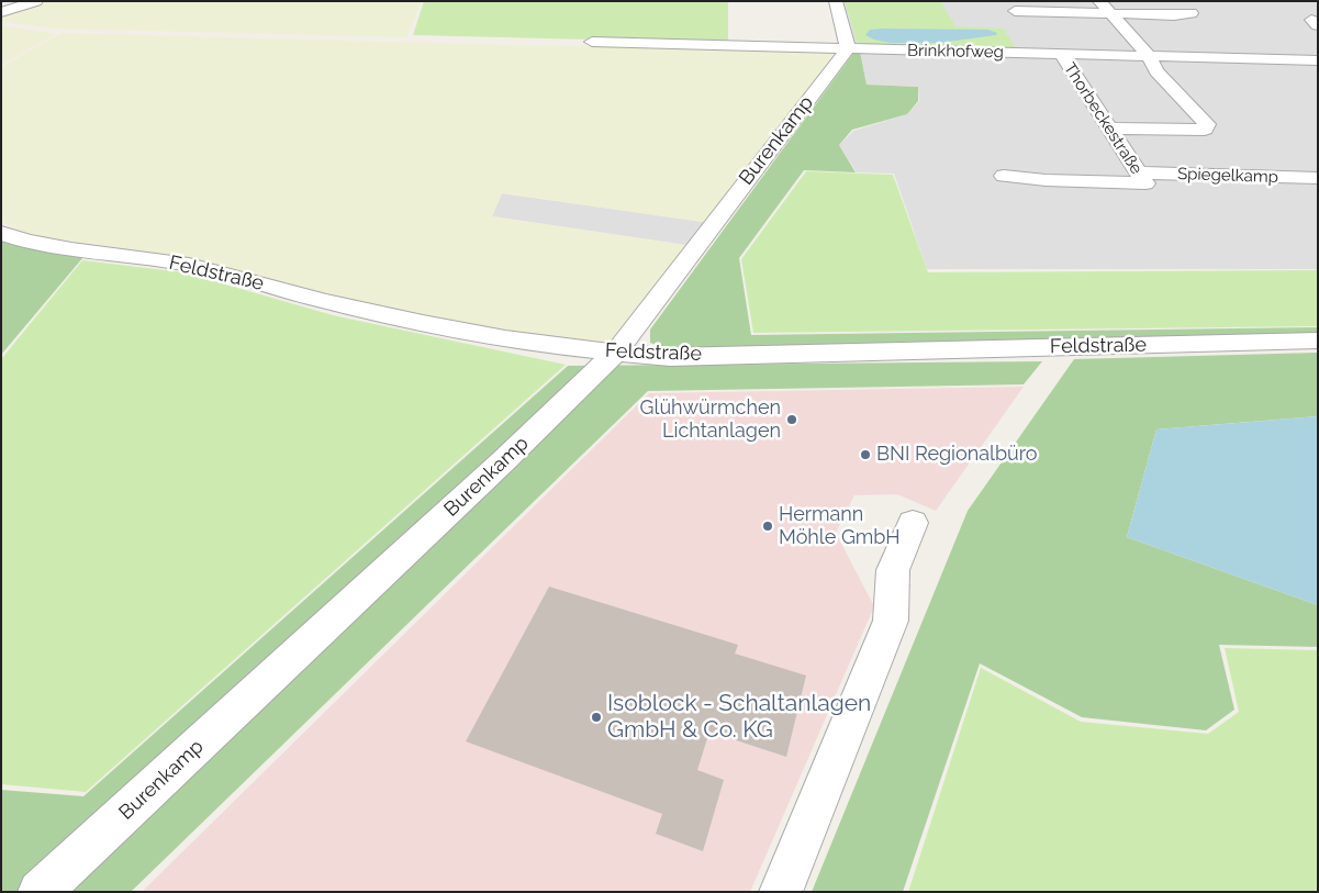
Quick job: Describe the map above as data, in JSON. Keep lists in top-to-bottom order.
{
  "streets": {
    "street": [
      "Brinkhofweg",
      "Thorbeckestraße",
      "Burenkamp",
      "Spiegelkamp",
      "Feldstraße"
    ]
  },
  "crossings": [
    ["Brinkhofweg", "Thorbeckestraße"],
    ["Brinkhofweg", "Burenkamp"],
    ["Thorbeckestraße", "Spiegelkamp"],
    ["Burenkamp", "Feldstraße"]
  ],
  "places": [
    "Glühwürmchen Lichtanlagen",
    "BNI Regionalbüro",
    "Hermann Möhle GmbH",
    "Isoblock - Schaltanlagen GmbH & Co. KG"
  ]
}
